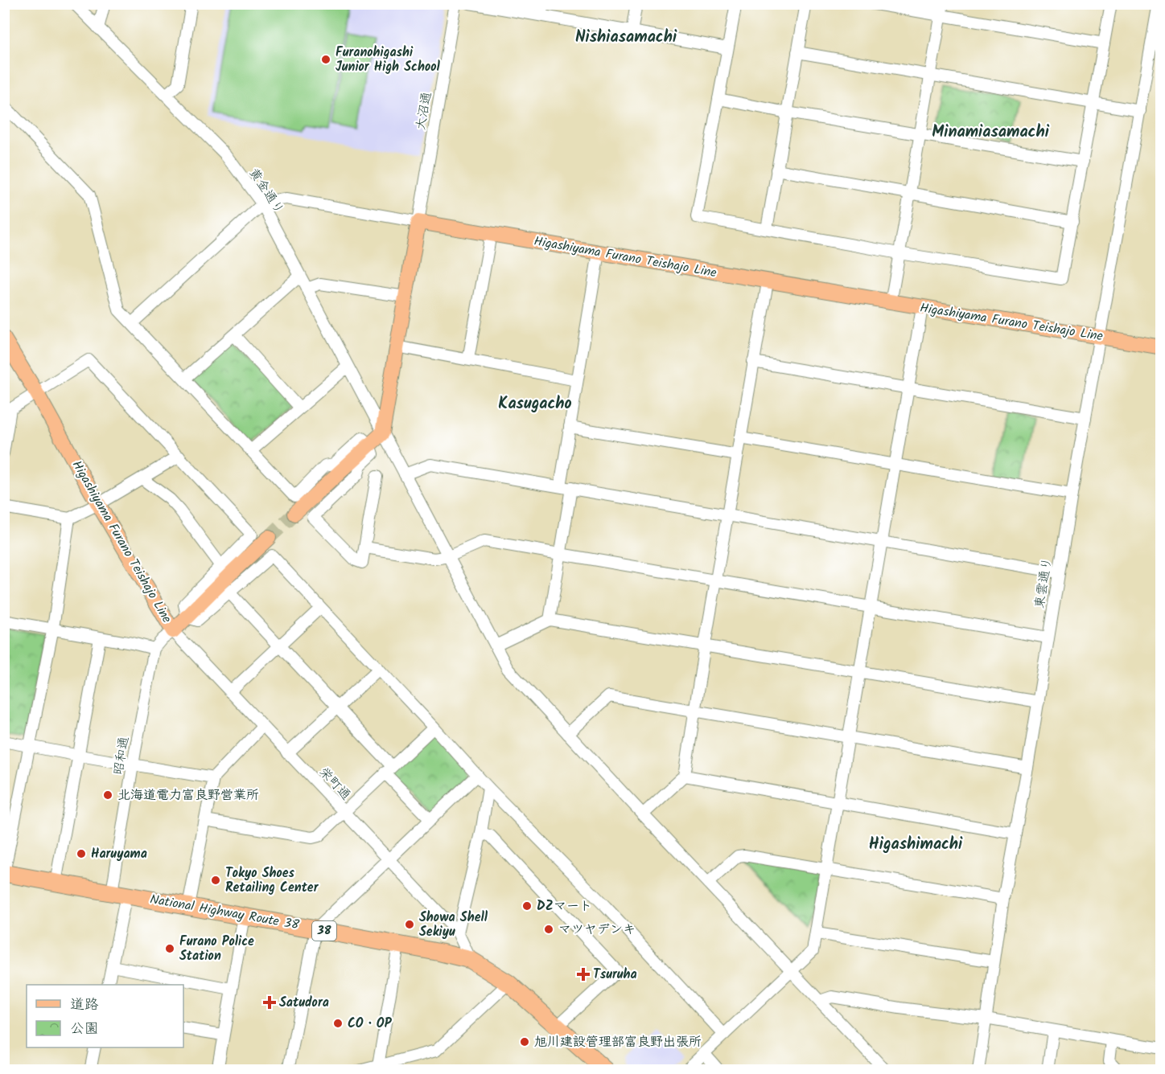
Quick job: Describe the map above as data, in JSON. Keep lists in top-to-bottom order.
{
  "streets": {
    "highway": ["National Highway Route 38", "38"],
    "main road": ["Higashiyama Furano Teishajo Line"],
    "street": [
      "大沼通",
      "黄金通り",
      "東雲通り",
      "昭和通",
      "栄町通"
    ]
  },
  "crossings": [
    ["大沼通", "Higashiyama Furano Teishajo Line"],
    ["Higashiyama Furano Teishajo Line", "東雲通り"],
    ["Higashiyama Furano Teishajo Line", "栄町通"],
    ["昭和通", "National Highway Route 38"],
    ["栄町通", "National Highway Route 38"]
  ],
  "districts": [
    "Nishiasamachi",
    "Minamiasamachi",
    "Kasugacho",
    "Higashimachi"
  ],
  "places": {
    "other": [
      "Furanohigashi Junior High School",
      "北海道電力富良野営業所",
      "Haruyama",
      "Tokyo Shoes Retailing Center",
      "DZマート",
      "Showa Shell Sekiyu",
      "マツヤデンキ",
      "Furano Police Station",
      "CO・OP",
      "旭川建設管理部富良野出張所"
    ],
    "health": ["Tsuruha", "Satudora"]
  },
  "legend": ["道路", "公園"]
}
